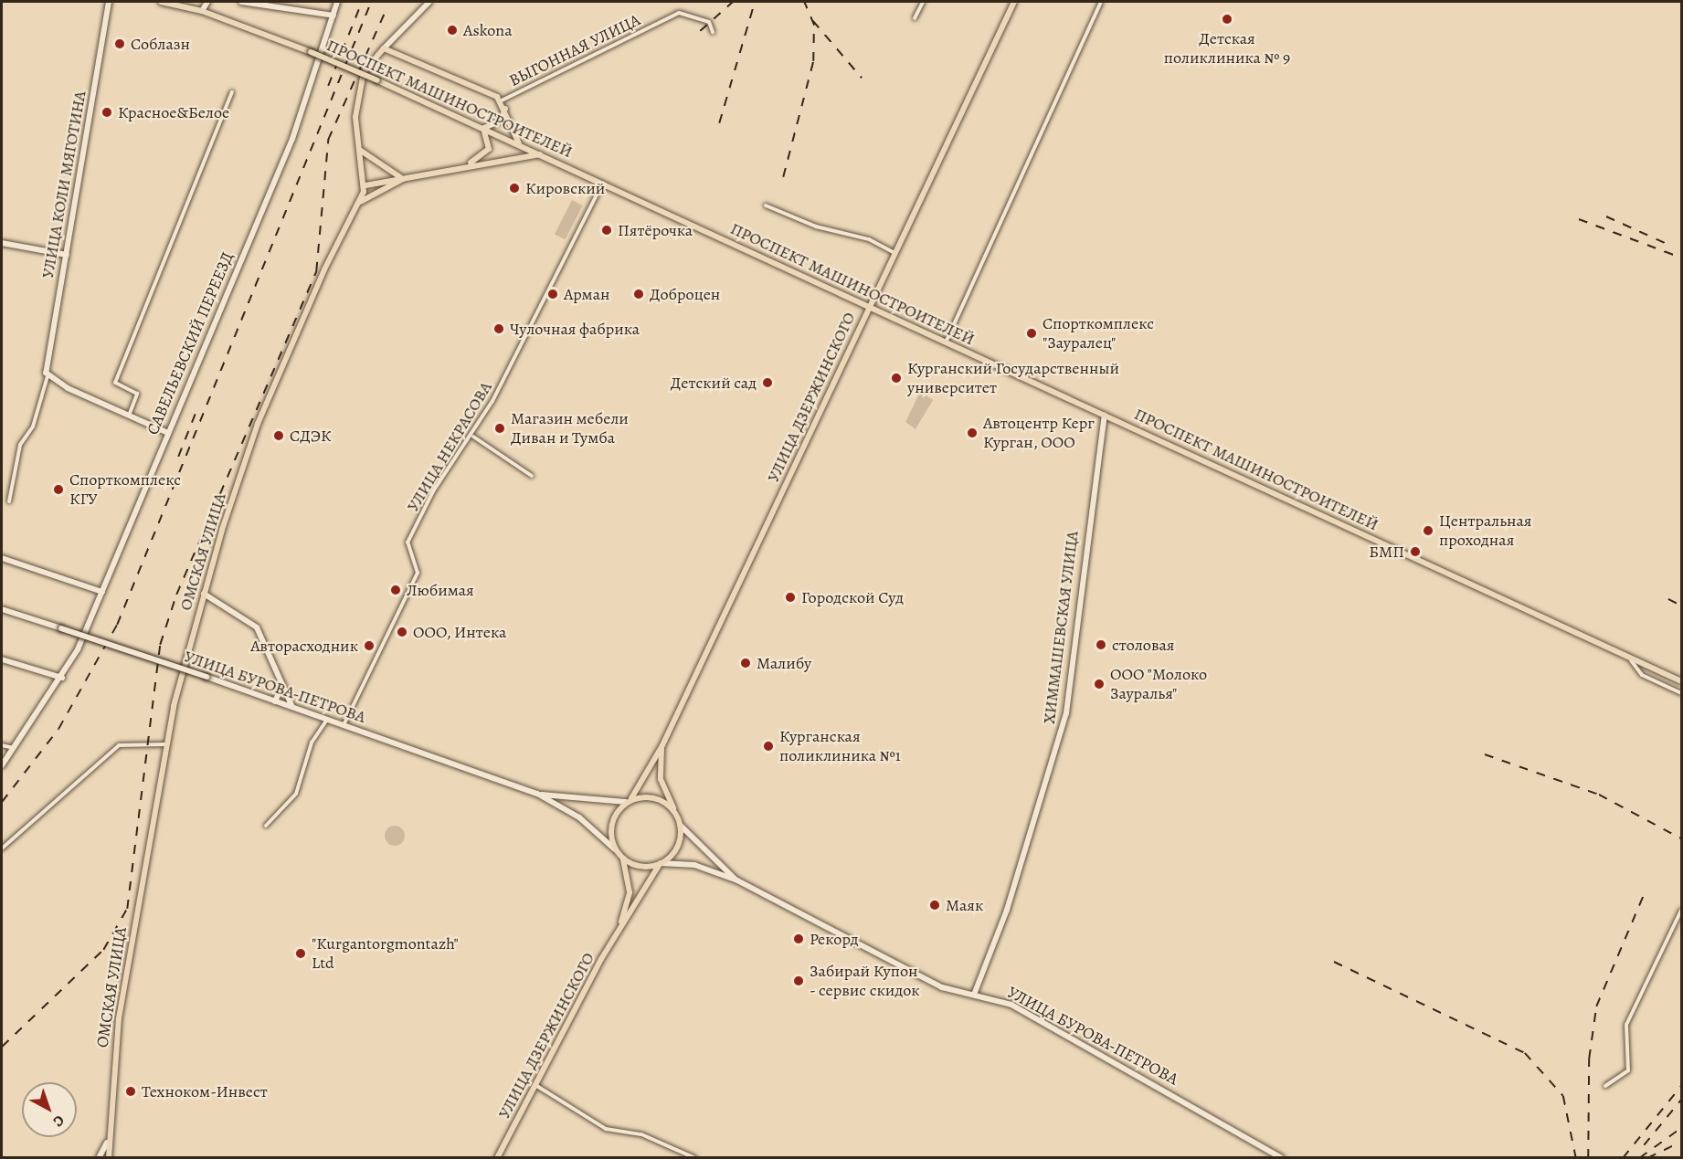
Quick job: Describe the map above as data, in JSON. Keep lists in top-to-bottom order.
{
  "streets": {
    "main road": [
      "ПРОСПЕКТ МАШИНОСТРОИТЕЛЕЙ",
      "УЛИЦА КОЛИ МЯГОТИНА",
      "САВЕЛЬЕВСКИЙ ПЕРЕЕЗД",
      "УЛИЦА ДЗЕРЖИНСКОГО",
      "ОМСКАЯ УЛИЦА",
      "ХИММАШЕВСКАЯ УЛИЦА",
      "УЛИЦА БУРОВА-ПЕТРОВА"
    ],
    "street": ["ВЫГОННАЯ УЛИЦА", "УЛИЦА НЕКРАСОВА"]
  },
  "crossings": [
    ["ПРОСПЕКТ МАШИНОСТРОИТЕЛЕЙ", "УЛИЦА ДЗЕРЖИНСКОГО"],
    ["ПРОСПЕКТ МАШИНОСТРОИТЕЛЕЙ", "УЛИЦА НЕКРАСОВА"],
    ["ПРОСПЕКТ МАШИНОСТРОИТЕЛЕЙ", "ХИММАШЕВСКАЯ УЛИЦА"],
    ["УЛИЦА ДЗЕРЖИНСКОГО", "УЛИЦА БУРОВА-ПЕТРОВА"],
    ["УЛИЦА НЕКРАСОВА", "УЛИЦА БУРОВА-ПЕТРОВА"],
    ["ХИММАШЕВСКАЯ УЛИЦА", "УЛИЦА БУРОВА-ПЕТРОВА"]
  ],
  "places": [
    "Детская поликлиника № 9",
    "Askona",
    "Соблазн",
    "Красное&Белое",
    "Кировский",
    "Пятёрочка",
    "Арман",
    "Доброцен",
    "Чулочная фабрика",
    "Спорткомплекс \"Зауралец\"",
    "Курганский Государственный университет",
    "Детский сад",
    "Магазин мебели Диван и Тумба",
    "Автоцентр Керг Курган, ООО",
    "СДЭК",
    "Спорткомплекс КГУ",
    "Центральная проходная",
    "БМП",
    "Любимая",
    "Городской Суд",
    "ООО, Интека",
    "столовая",
    "Авторасходник",
    "Малибу",
    "ООО \"Молоко Зауралья\"",
    "Курганская поликлиника №1",
    "Маяк",
    "Рекорд",
    "\"Kurgantorgmontazh\" Ltd",
    "Забирай Купон - сервис скидок",
    "Техноком-Инвест"
  ],
  "north": "bottom right"
}
